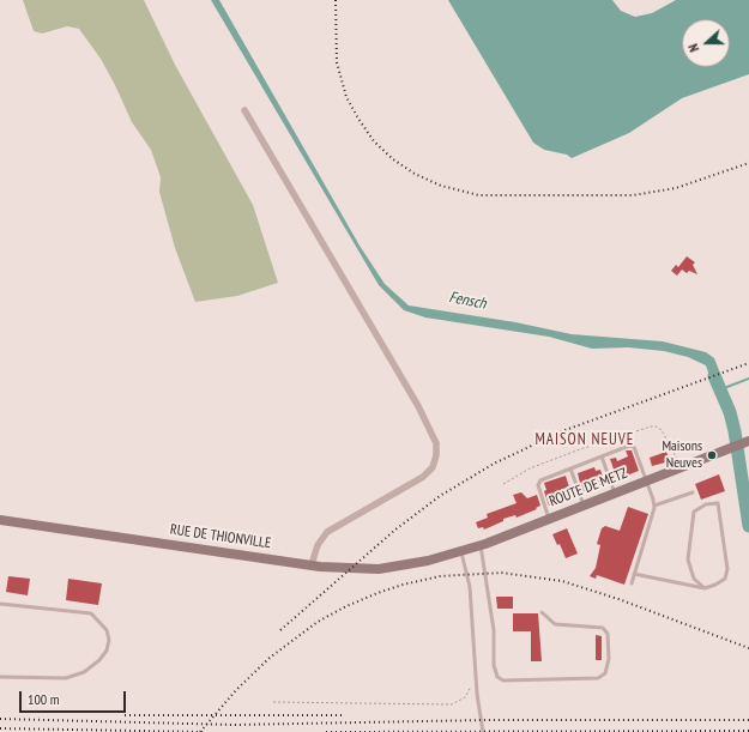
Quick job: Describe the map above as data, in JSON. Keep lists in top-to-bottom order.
{
  "streets": {
    "main road": ["ROUTE DE METZ", "RUE DE THIONVILLE"]
  },
  "crossings": [
    ["ROUTE DE METZ", "RUE DE THIONVILLE"]
  ],
  "districts": ["MAISON NEUVE"],
  "water": ["Fensch"],
  "places": ["Maisons Neuves"],
  "scale_bar": "100 m",
  "north": "left"
}
